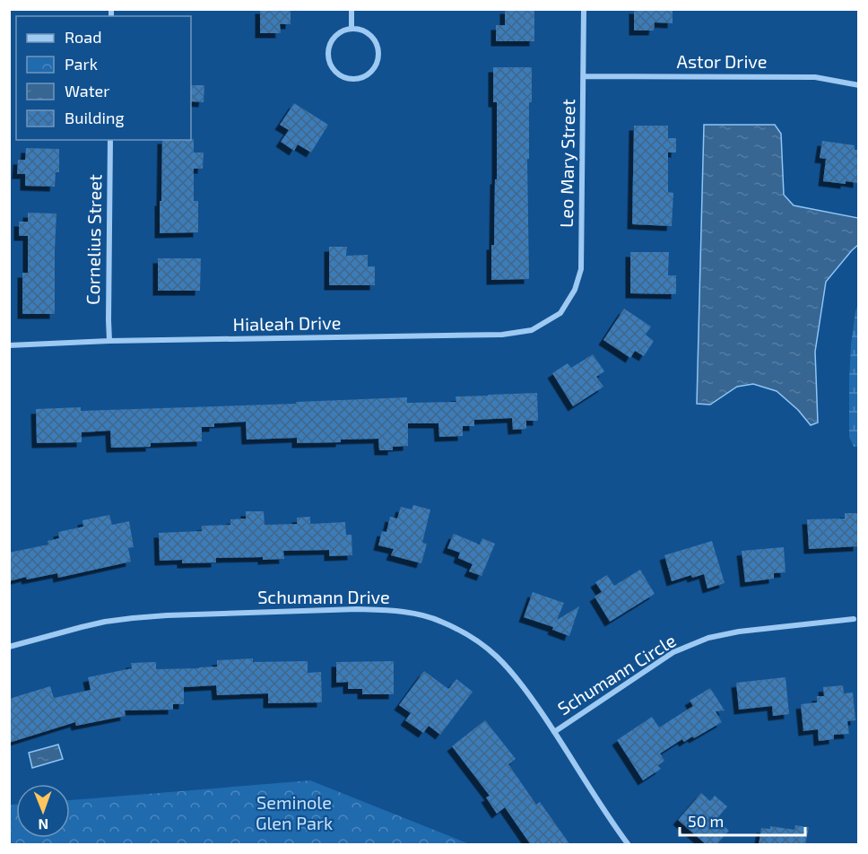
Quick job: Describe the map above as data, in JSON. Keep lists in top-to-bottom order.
{
  "streets": {
    "street": [
      "Astor Drive",
      "Leo Mary Street",
      "Cornelius Street",
      "Hialeah Drive",
      "Schumann Drive",
      "Schumann Circle"
    ]
  },
  "crossings": [
    ["Astor Drive", "Leo Mary Street"],
    ["Leo Mary Street", "Hialeah Drive"],
    ["Cornelius Street", "Hialeah Drive"],
    ["Schumann Drive", "Schumann Circle"]
  ],
  "parks": ["Seminole Glen Park"],
  "legend": [
    "Road",
    "Park",
    "Water",
    "Building"
  ],
  "scale_bar": "50 m",
  "north": "bottom"
}
